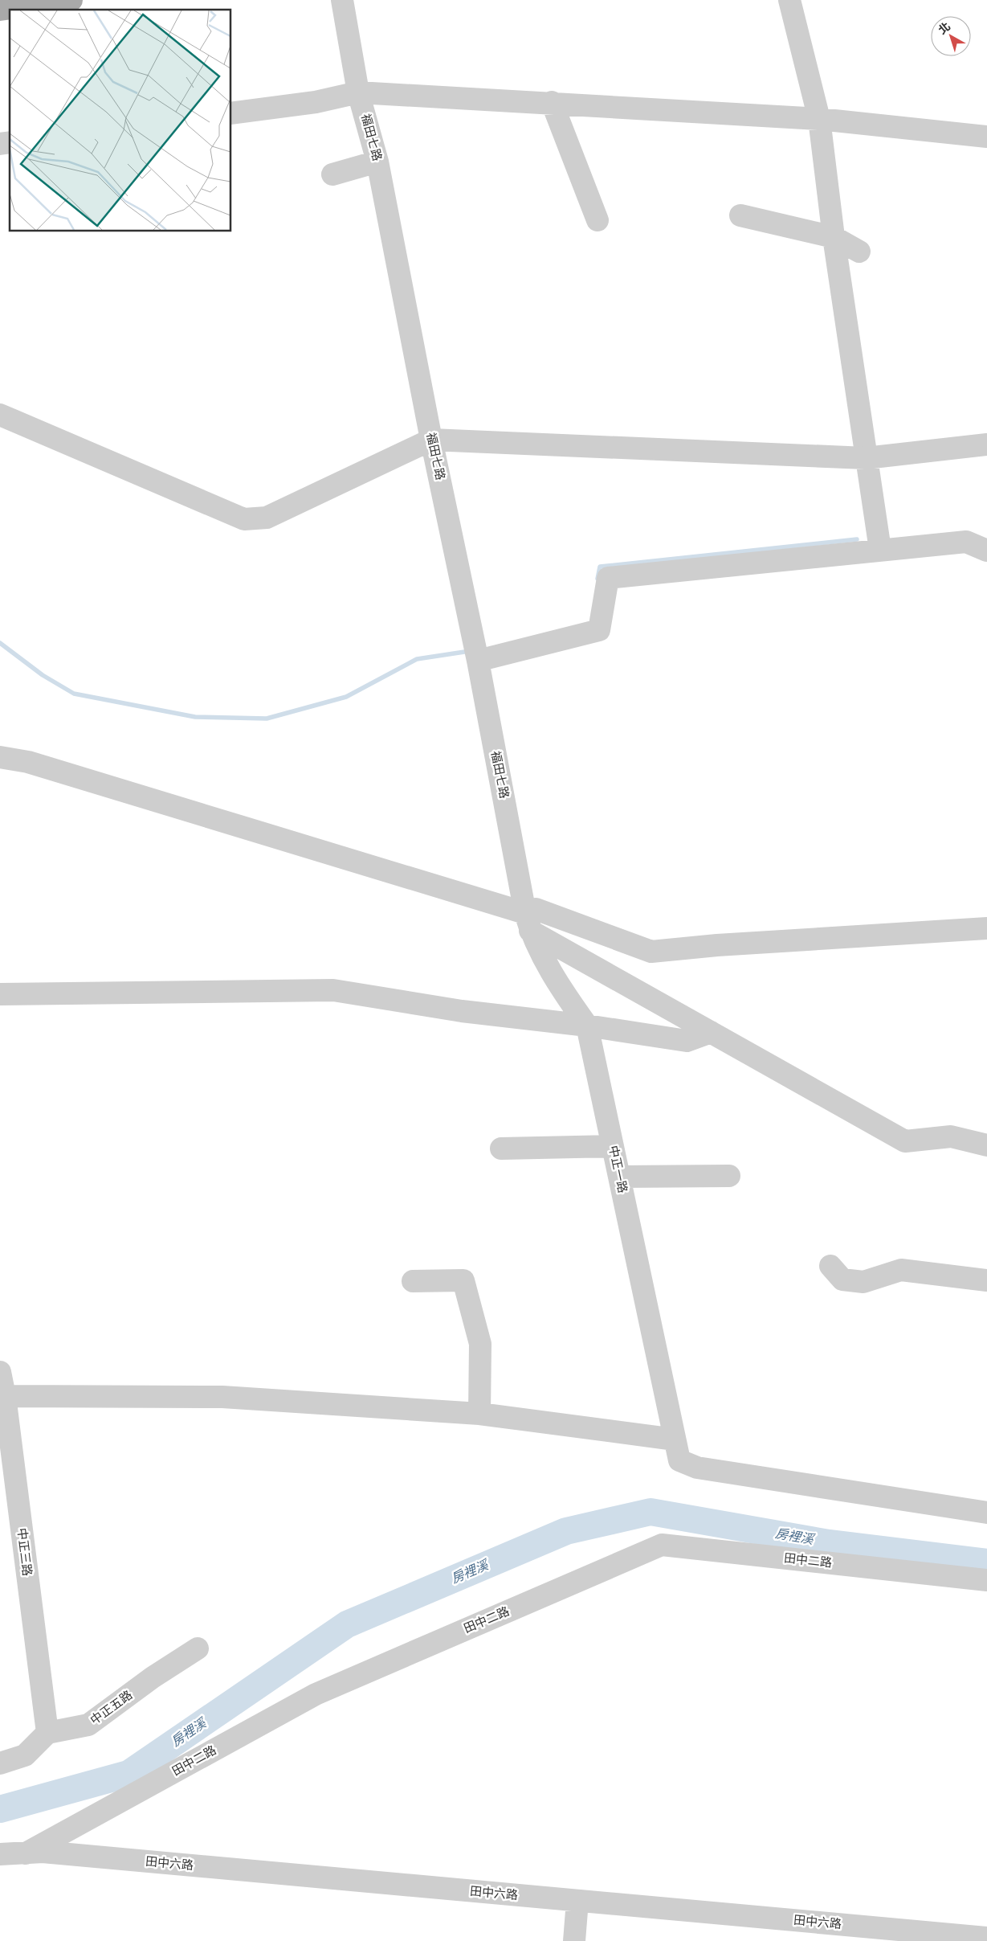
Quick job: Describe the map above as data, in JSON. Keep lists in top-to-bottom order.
{
  "streets": {
    "lane": [
      "福田七路",
      "中正一路",
      "中正三路",
      "田中二路",
      "中正五路",
      "田中六路"
    ]
  },
  "crossings": [
    ["福田七路", "中正一路"],
    ["中正三路", "中正五路"],
    ["田中二路", "田中六路"]
  ],
  "water": ["房裡溪"],
  "north": "top left"
}
